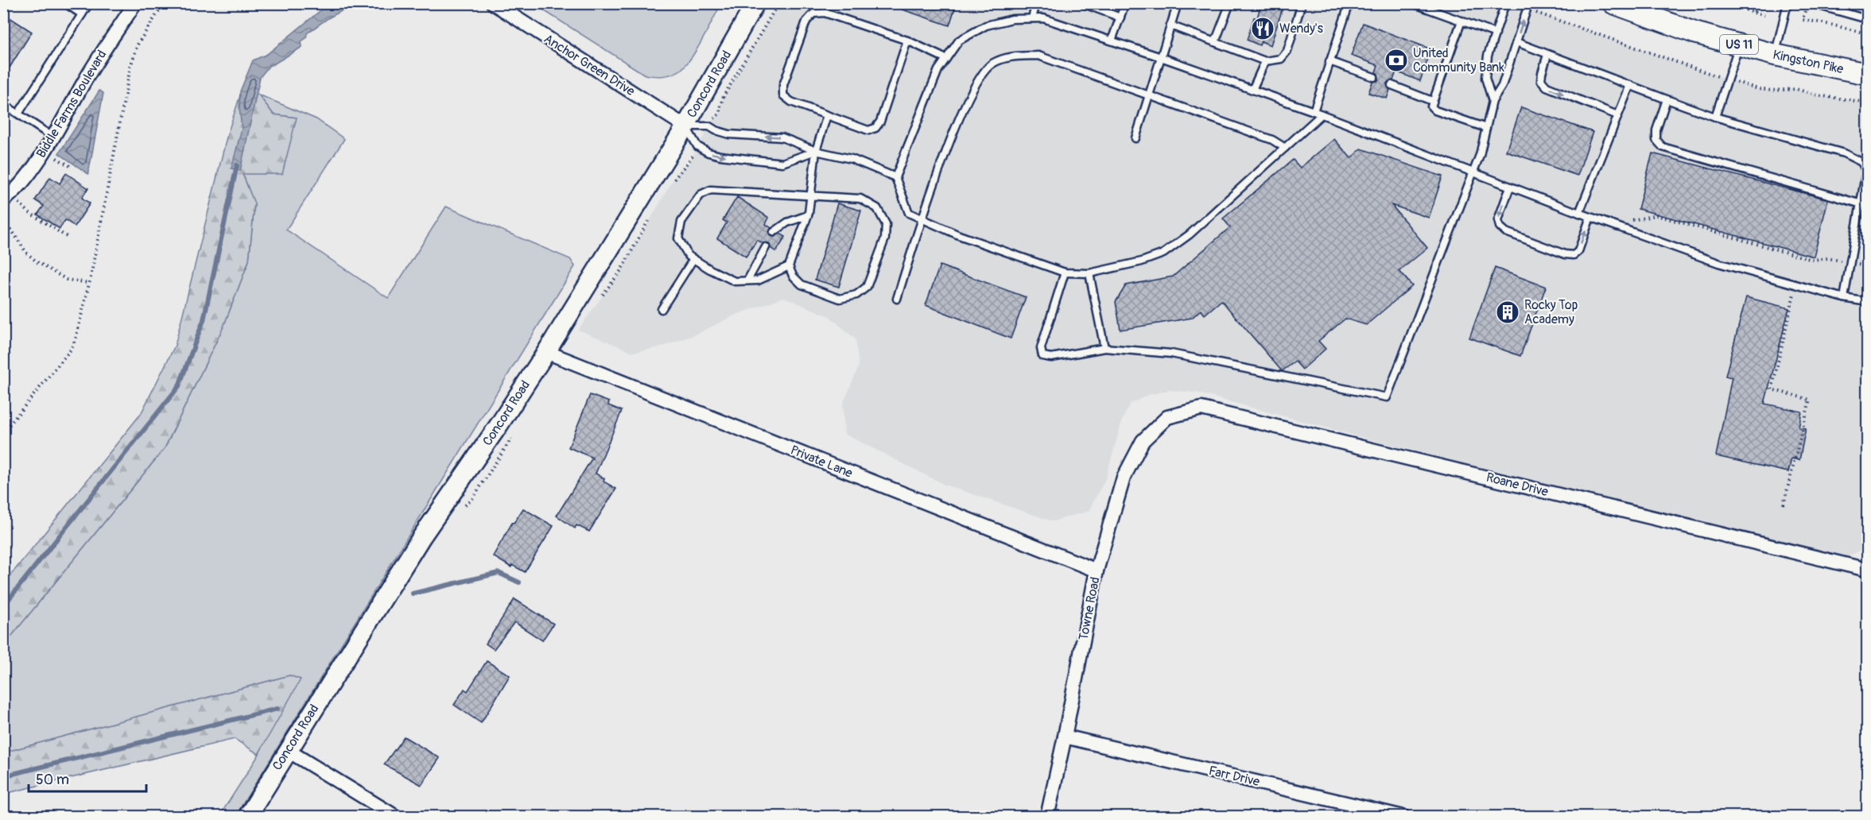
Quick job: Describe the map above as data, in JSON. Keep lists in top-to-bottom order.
{
  "streets": {
    "main road": ["US 11", "Kingston Pike"],
    "street": [
      "Anchor Green Drive",
      "Concord Road",
      "Biddle Farms Boulevard",
      "Private Lane",
      "Roane Drive",
      "Towne Road",
      "Farr Drive"
    ]
  },
  "crossings": [
    ["Anchor Green Drive", "Concord Road"],
    ["Concord Road", "Private Lane"],
    ["Private Lane", "Towne Road"],
    ["Roane Drive", "Towne Road"],
    ["Towne Road", "Farr Drive"]
  ],
  "places": {
    "restaurant": ["Wendy's"],
    "bank": ["United Community Bank"],
    "building": ["Rocky Top Academy"]
  },
  "scale_bar": "50 m"
}
